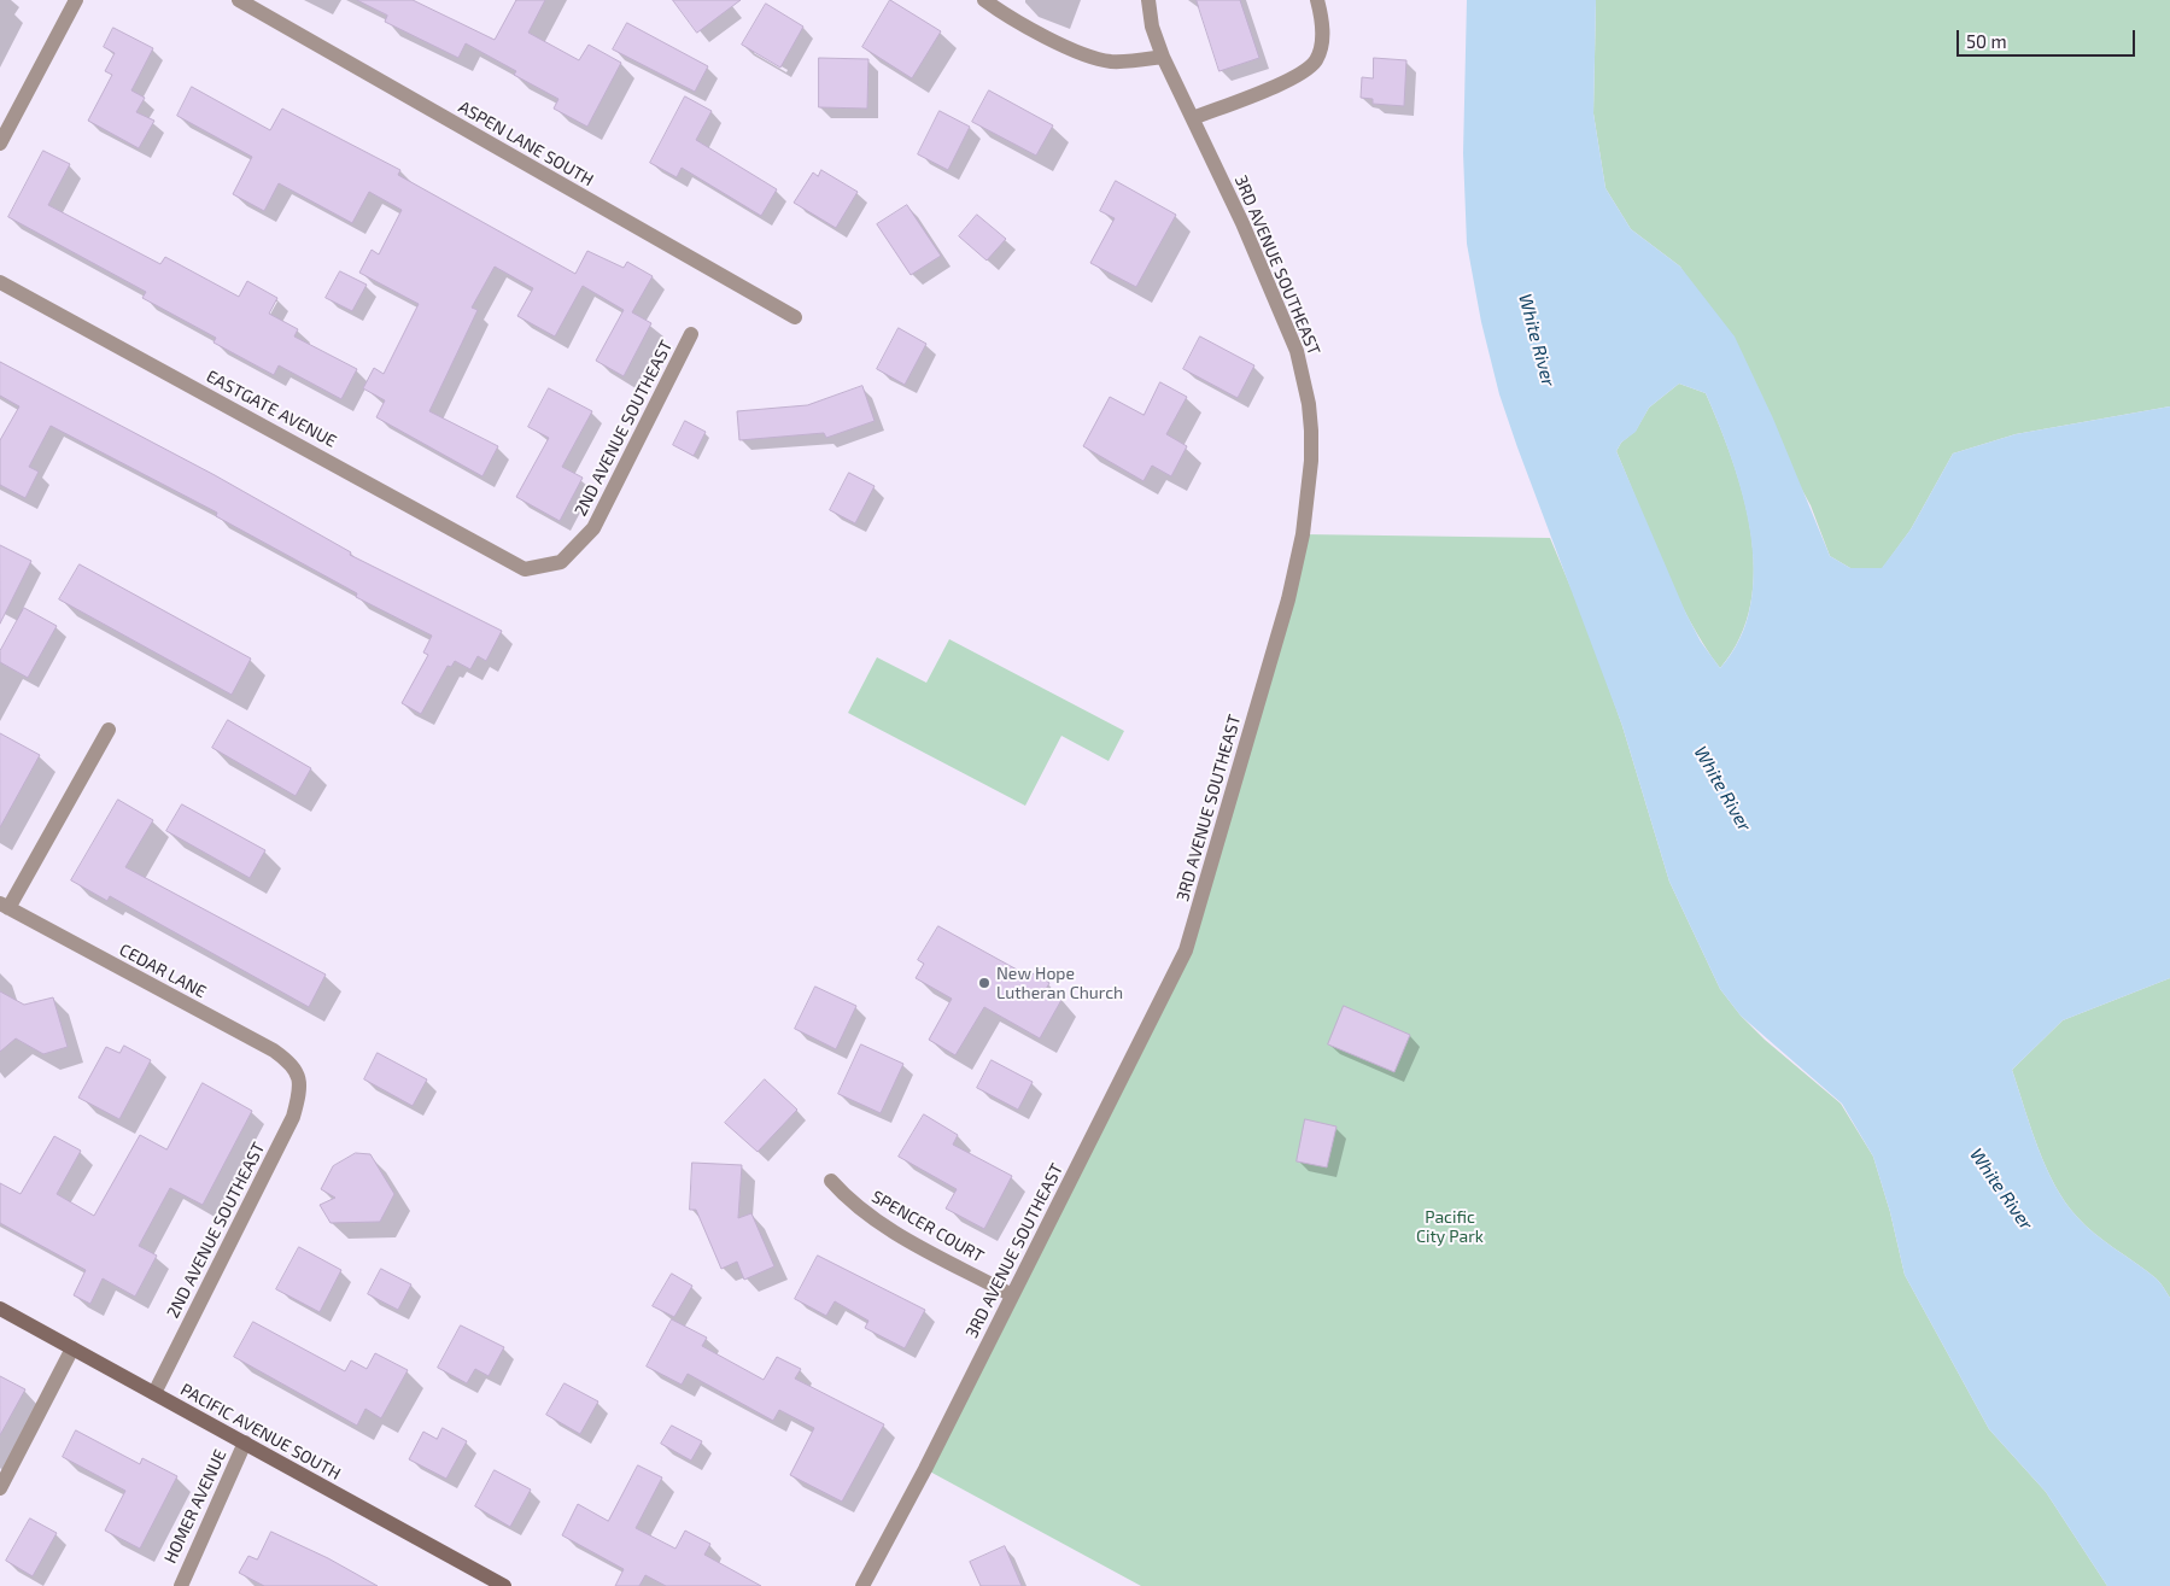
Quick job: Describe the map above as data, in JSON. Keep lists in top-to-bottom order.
{
  "streets": {
    "street": [
      "ASPEN LANE SOUTH",
      "3RD AVENUE SOUTHEAST",
      "EASTGATE AVENUE",
      "2ND AVENUE SOUTHEAST",
      "CEDAR LANE",
      "SPENCER COURT",
      "PACIFIC AVENUE SOUTH",
      "HOMER AVENUE"
    ]
  },
  "crossings": [
    ["3RD AVENUE SOUTHEAST", "SPENCER COURT"],
    ["EASTGATE AVENUE", "2ND AVENUE SOUTHEAST"],
    ["2ND AVENUE SOUTHEAST", "CEDAR LANE"],
    ["2ND AVENUE SOUTHEAST", "PACIFIC AVENUE SOUTH"],
    ["PACIFIC AVENUE SOUTH", "HOMER AVENUE"]
  ],
  "water": ["White River"],
  "parks": ["Pacific City Park"],
  "places": ["New Hope Lutheran Church"],
  "scale_bar": "50 m"
}
